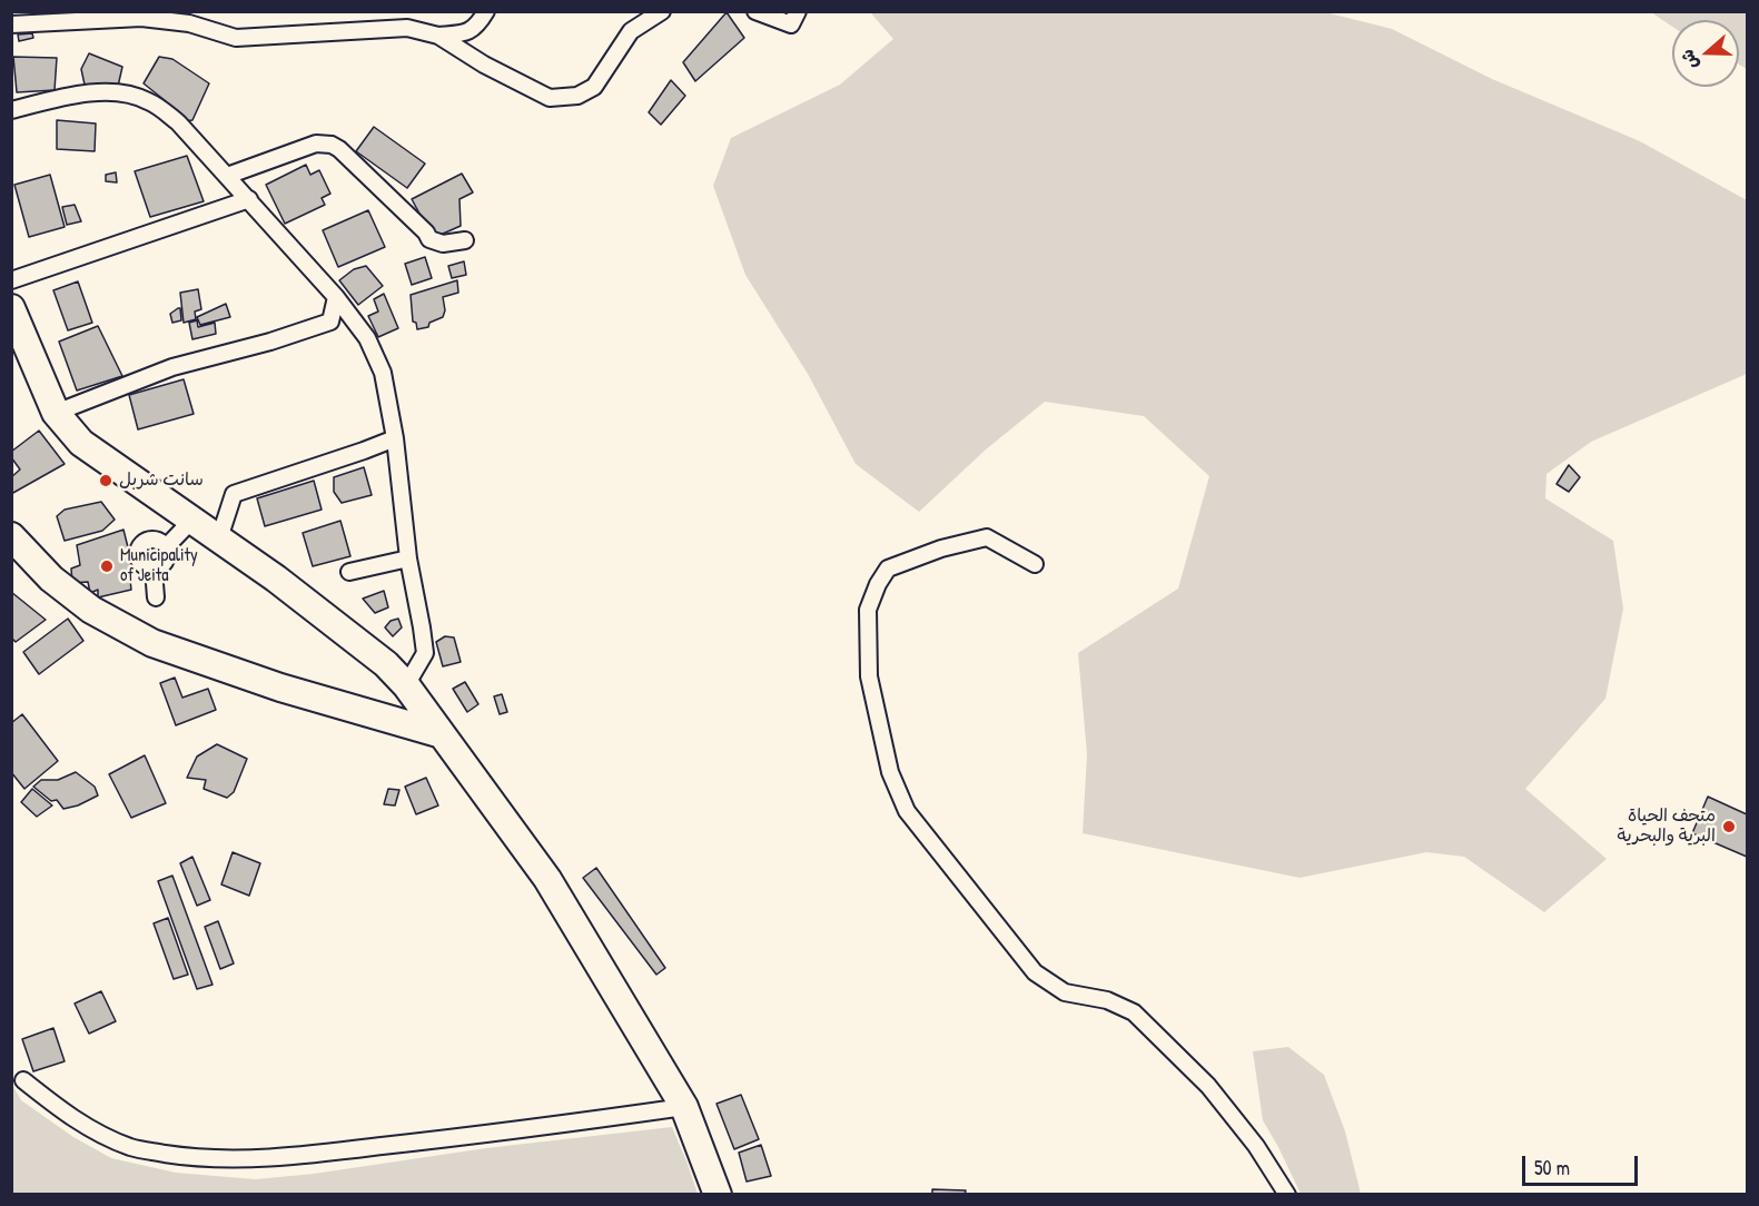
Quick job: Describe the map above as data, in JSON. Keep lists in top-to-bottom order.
{
  "places": ["سانت شربل", "Municipality of Jeita", "متحف الحياة البرية والبحرية"],
  "scale_bar": "50 m",
  "north": "left"
}
